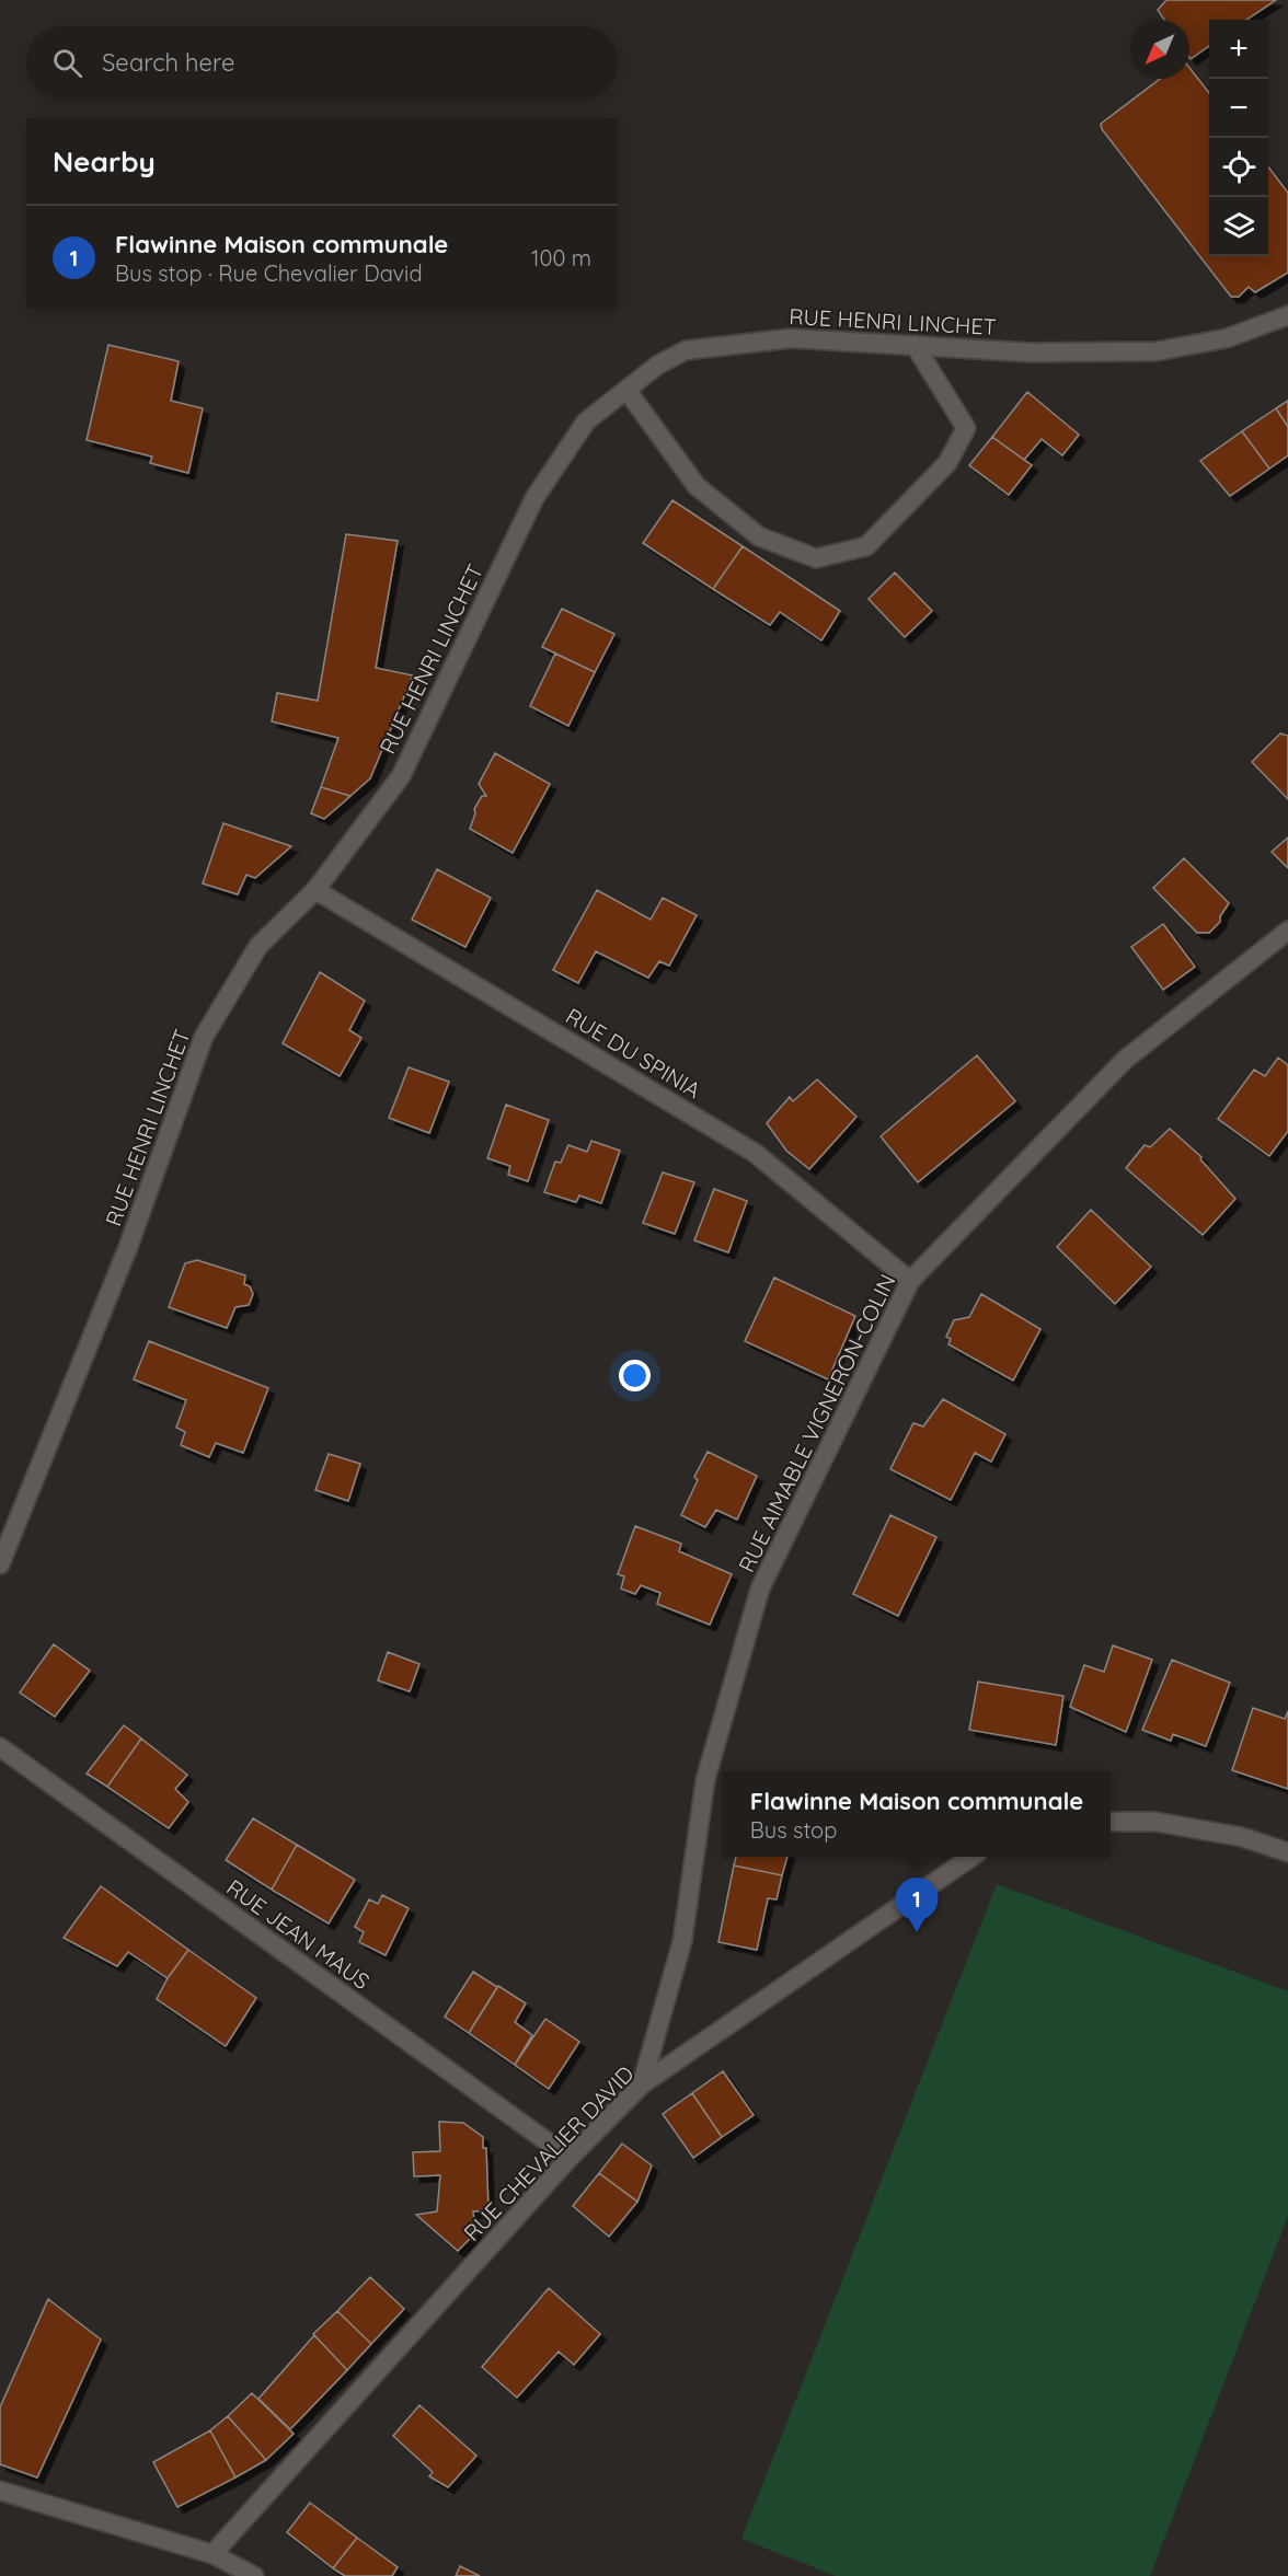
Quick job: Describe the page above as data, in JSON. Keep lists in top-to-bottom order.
{
  "streets": {
    "street": [
      "RUE HENRI LINCHET",
      "RUE DU SPINIA",
      "RUE AIMABLE VIGNERON-COLIN",
      "RUE JEAN MAUS",
      "RUE CHEVALIER DAVID"
    ]
  },
  "crossings": [
    ["RUE HENRI LINCHET", "RUE DU SPINIA"],
    ["RUE DU SPINIA", "RUE AIMABLE VIGNERON-COLIN"],
    ["RUE AIMABLE VIGNERON-COLIN", "RUE CHEVALIER DAVID"],
    ["RUE JEAN MAUS", "RUE CHEVALIER DAVID"]
  ],
  "north": "bottom left",
  "page": {
    "map_buttons": ["+", "−"],
    "search": "Search here",
    "heading": "Nearby",
    "list": [
      {
        "mark": "1",
        "name": "Flawinne Maison communale",
        "note": "Bus stop · Rue Chevalier David",
        "value": "100 m"
      }
    ],
    "popup": ["Flawinne Maison communale", "Bus stop"],
    "pins": "1"
  }
}
